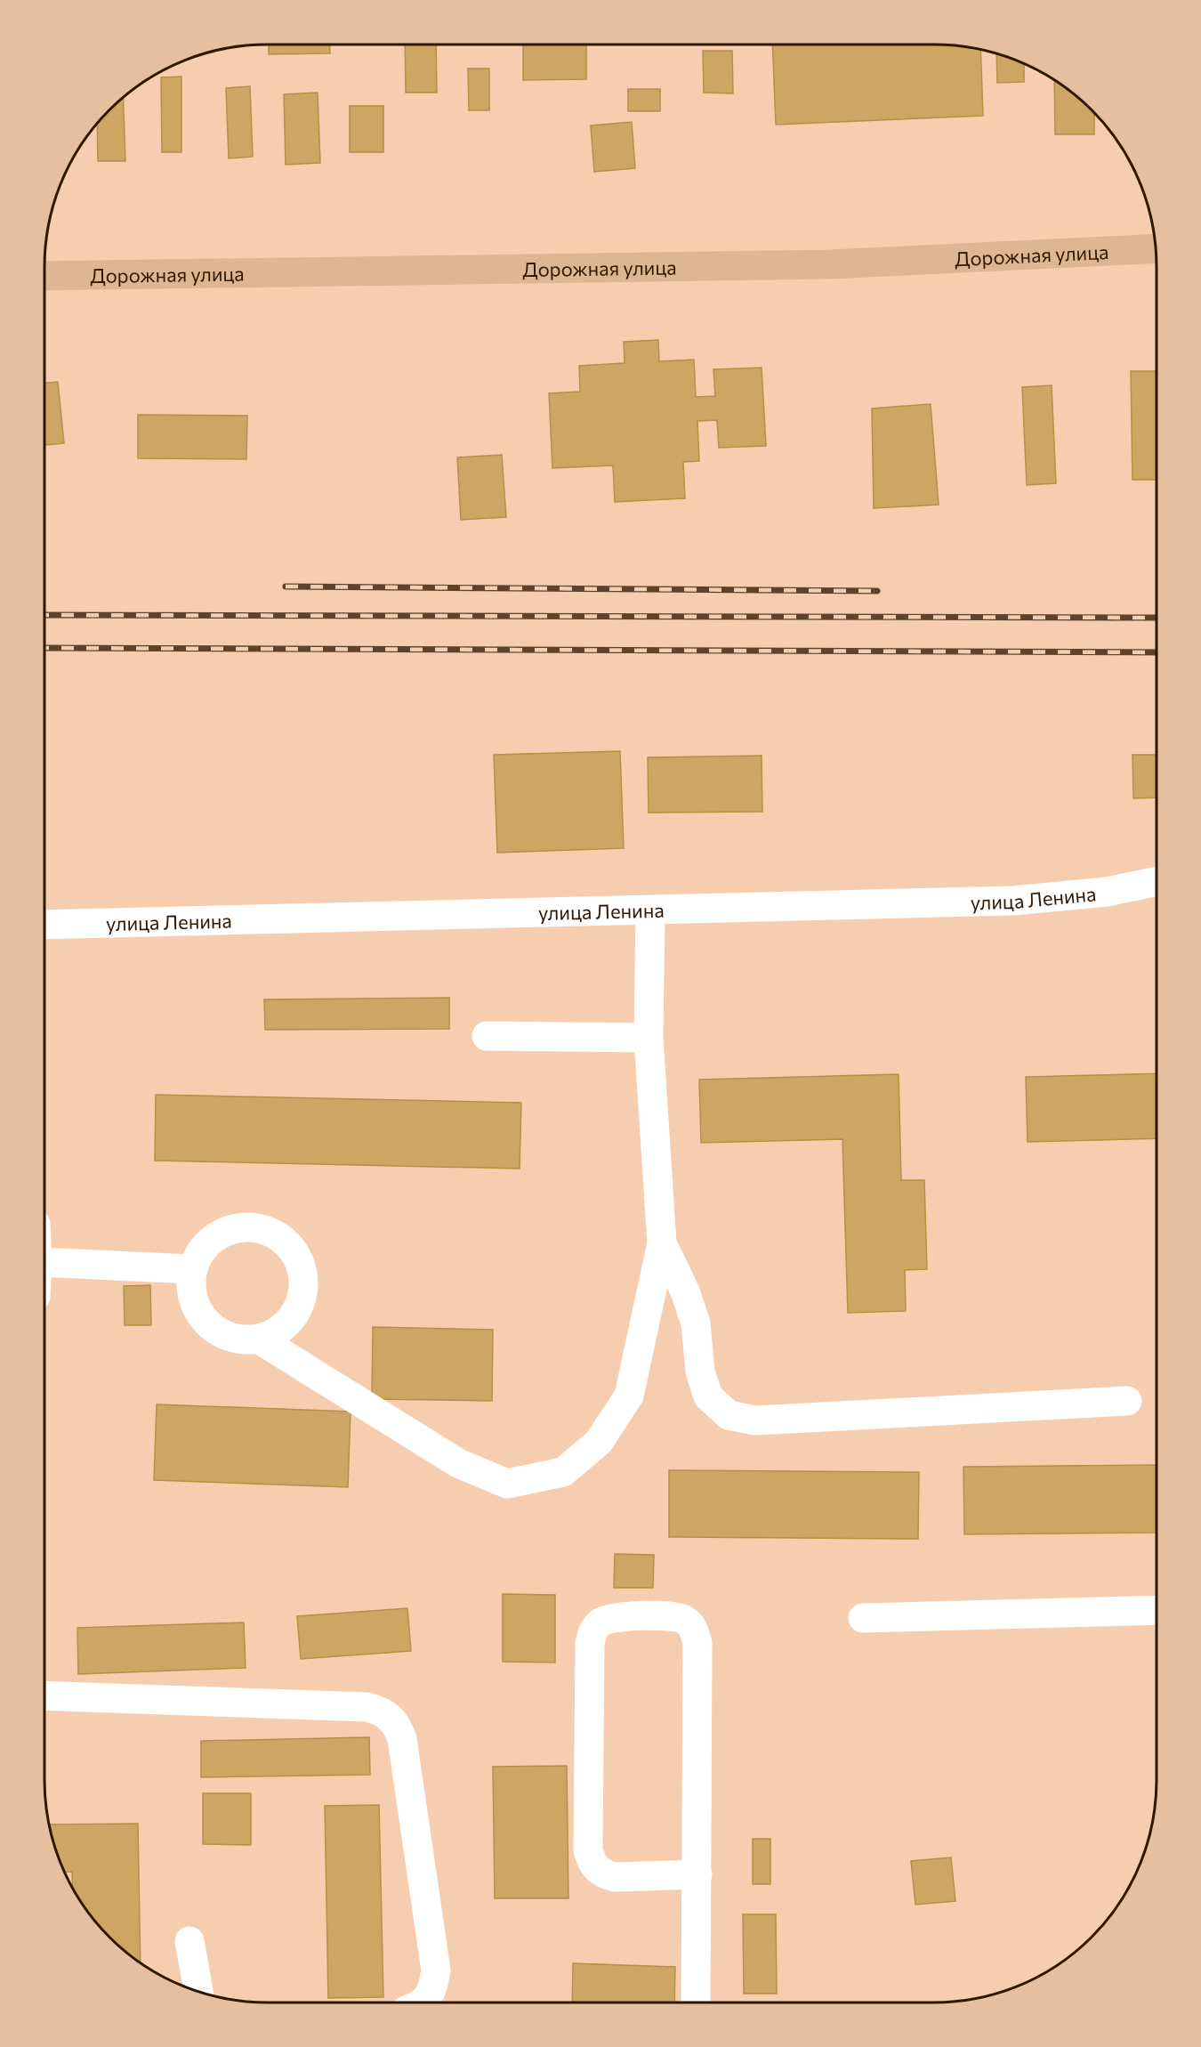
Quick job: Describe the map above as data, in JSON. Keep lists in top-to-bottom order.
{
  "streets": {
    "main road": ["Дорожная улица"],
    "street": ["улица Ленина"]
  }
}
